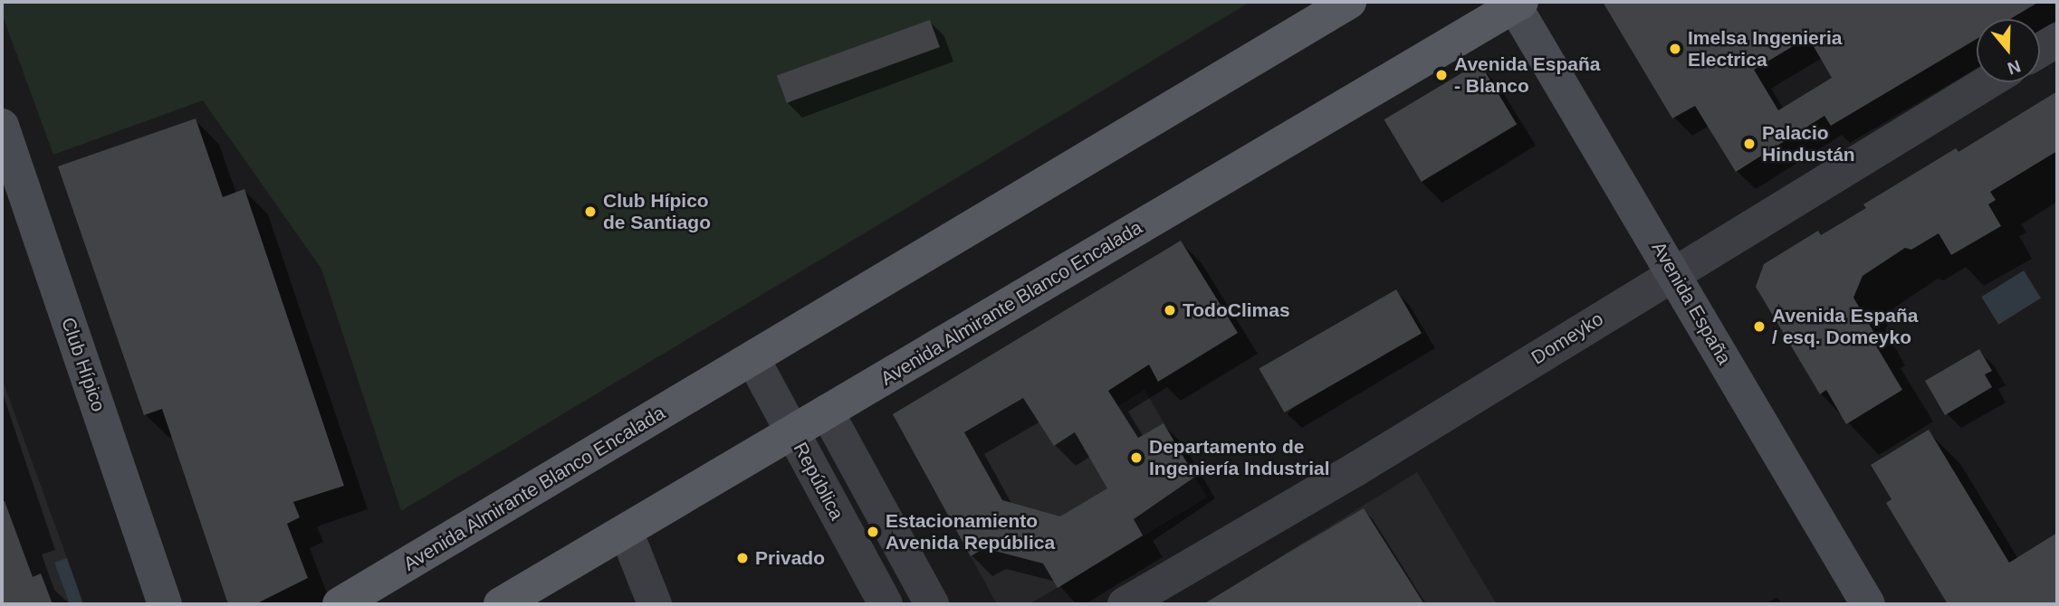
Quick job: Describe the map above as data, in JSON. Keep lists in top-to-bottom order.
{
  "streets": {
    "main road": ["Avenida Almirante Blanco Encalada"],
    "street": [
      "Avenida España",
      "Domeyko",
      "Club Hípico",
      "República"
    ]
  },
  "crossings": [
    ["Avenida Almirante Blanco Encalada", "Avenida España"],
    ["Avenida Almirante Blanco Encalada", "República"],
    ["Avenida España", "Domeyko"]
  ],
  "places": [
    "Imelsa Ingenieria Electrica",
    "Avenida España - Blanco",
    "Palacio Hindustán",
    "Club Hípico de Santiago",
    "TodoClimas",
    "Avenida España / esq. Domeyko",
    "Departamento de Ingeniería Industrial",
    "Estacionamiento Avenida República",
    "Privado"
  ],
  "north": "bottom"
}
